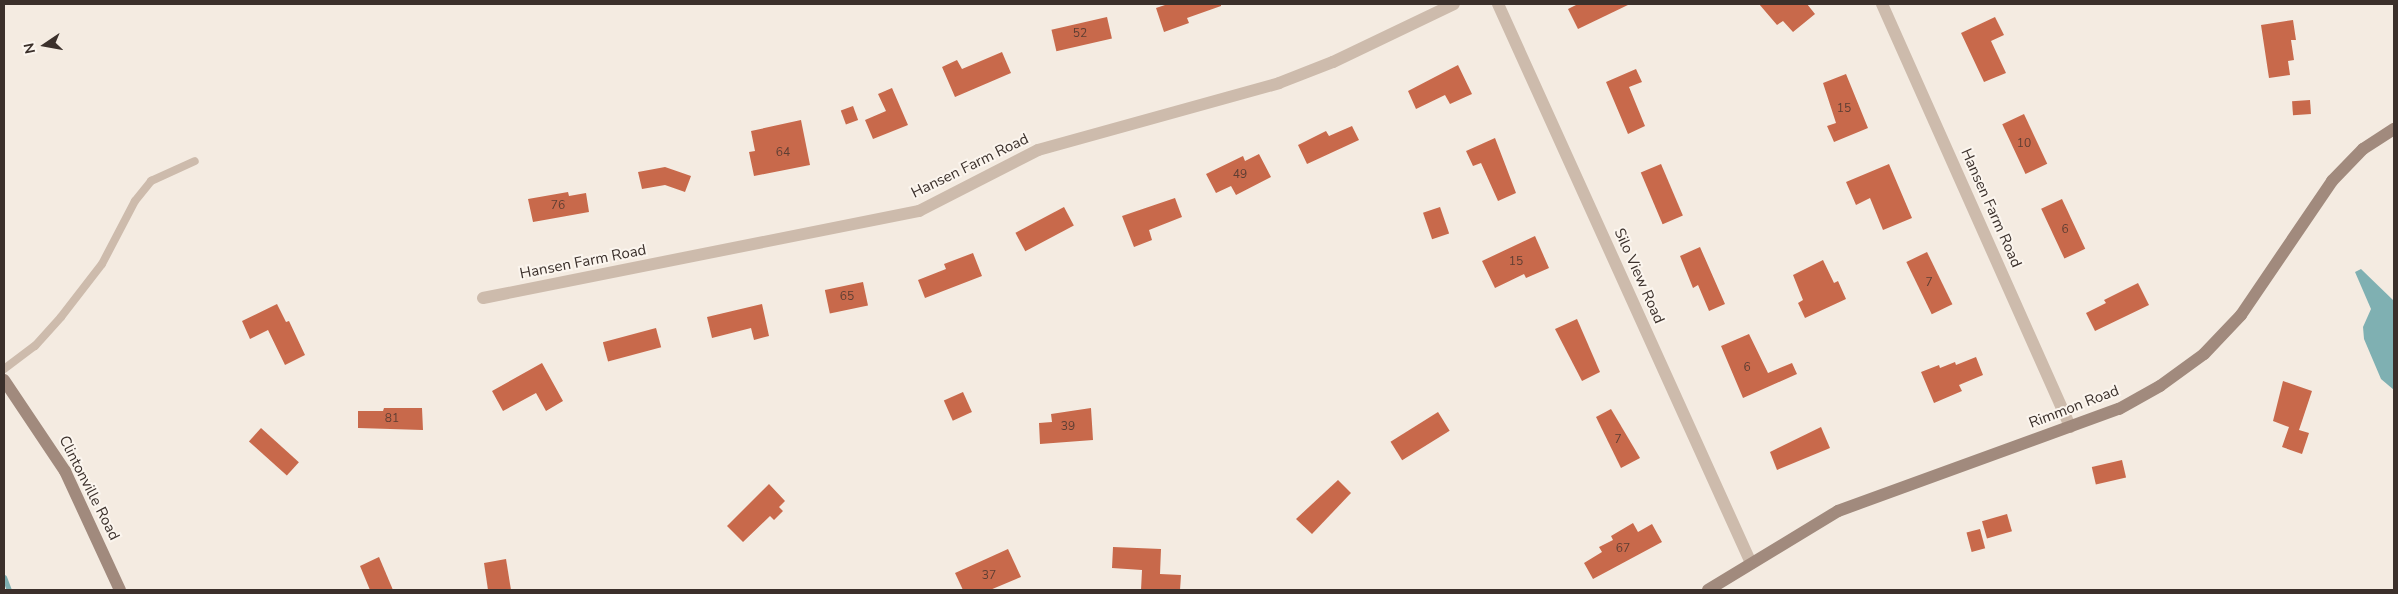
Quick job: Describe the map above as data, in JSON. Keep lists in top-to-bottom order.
{
  "streets": {
    "street": [
      "Hansen Farm Road",
      "Silo View Road",
      "Rimmon Road",
      "Clintonville Road"
    ]
  },
  "crossings": [
    ["Hansen Farm Road", "Rimmon Road"],
    ["Silo View Road", "Rimmon Road"]
  ],
  "house_numbers": [
    "52",
    "15",
    "10",
    "64",
    "49",
    "76",
    "6",
    "15",
    "7",
    "65",
    "6",
    "81",
    "39",
    "7",
    "67",
    "37"
  ],
  "north": "left"
}
